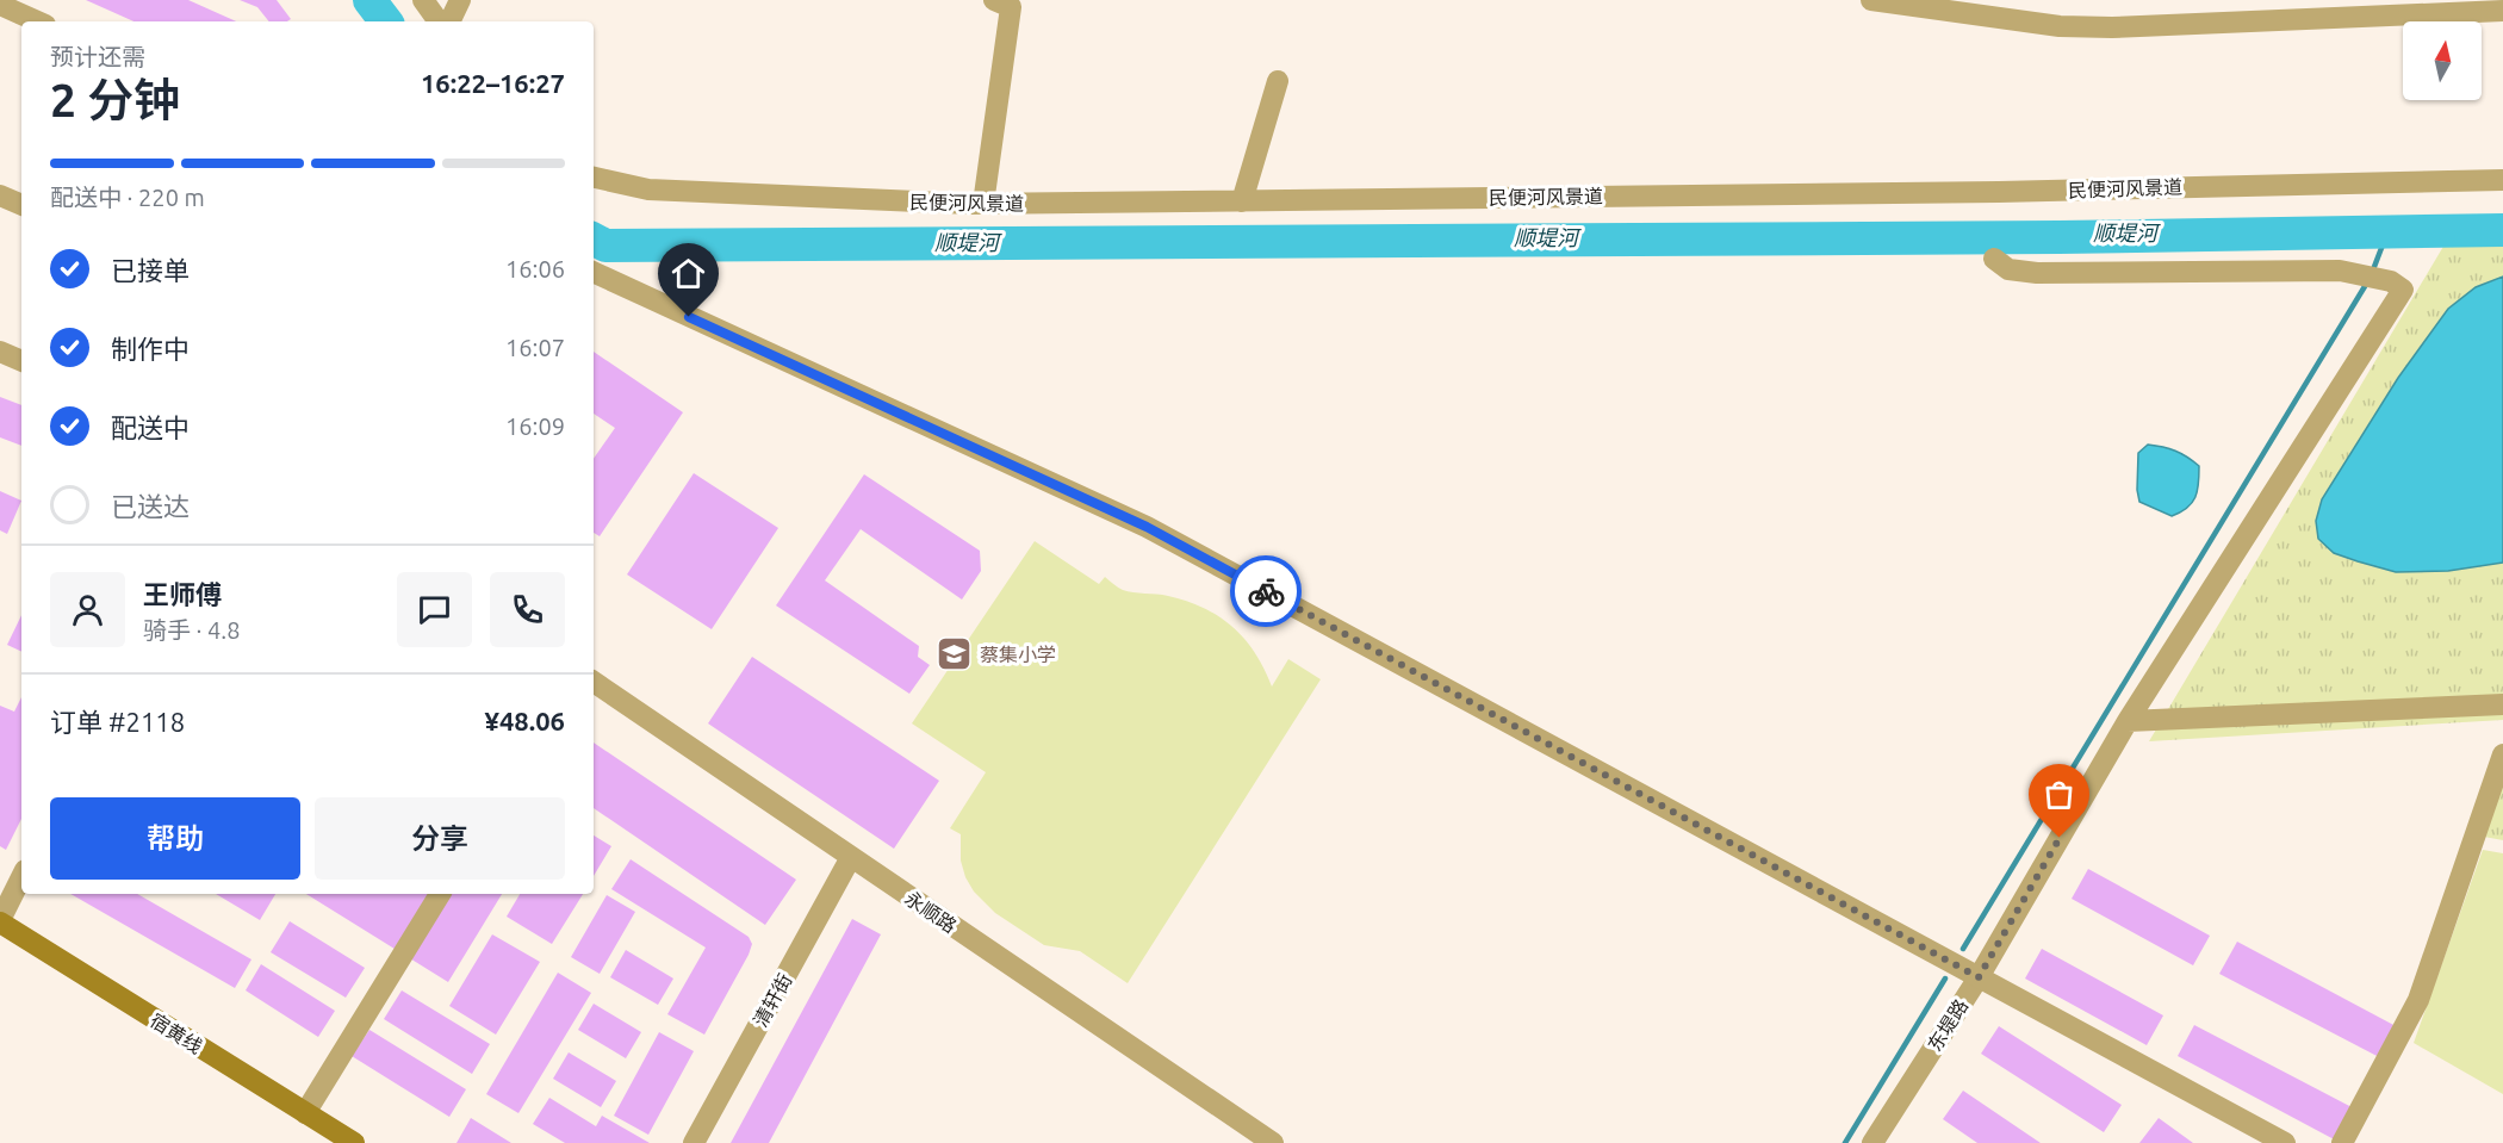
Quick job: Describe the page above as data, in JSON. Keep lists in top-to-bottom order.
{
  "streets": {
    "main road": ["宿黄线"],
    "street": [
      "民便河风景道",
      "永顺路",
      "清轩街",
      "东堤路"
    ]
  },
  "crossings": [
    ["永顺路", "清轩街"]
  ],
  "water": ["顺堤河"],
  "places": {
    "school or university": ["蔡集小学"]
  },
  "north": "top",
  "page": {
    "heading": ["2 分钟", "预计还需", "16:22–16:27"],
    "panel": [
      "王师傅",
      "骑手 · 4.8",
      "订单 #2118",
      "¥48.06"
    ],
    "bar": "配送中 · 220 m",
    "list": [
      ["已接单", "16:06"],
      ["制作中", "16:07"],
      ["配送中", "16:09"],
      "已送达"
    ],
    "buttons": ["帮助", "分享"]
  }
}
